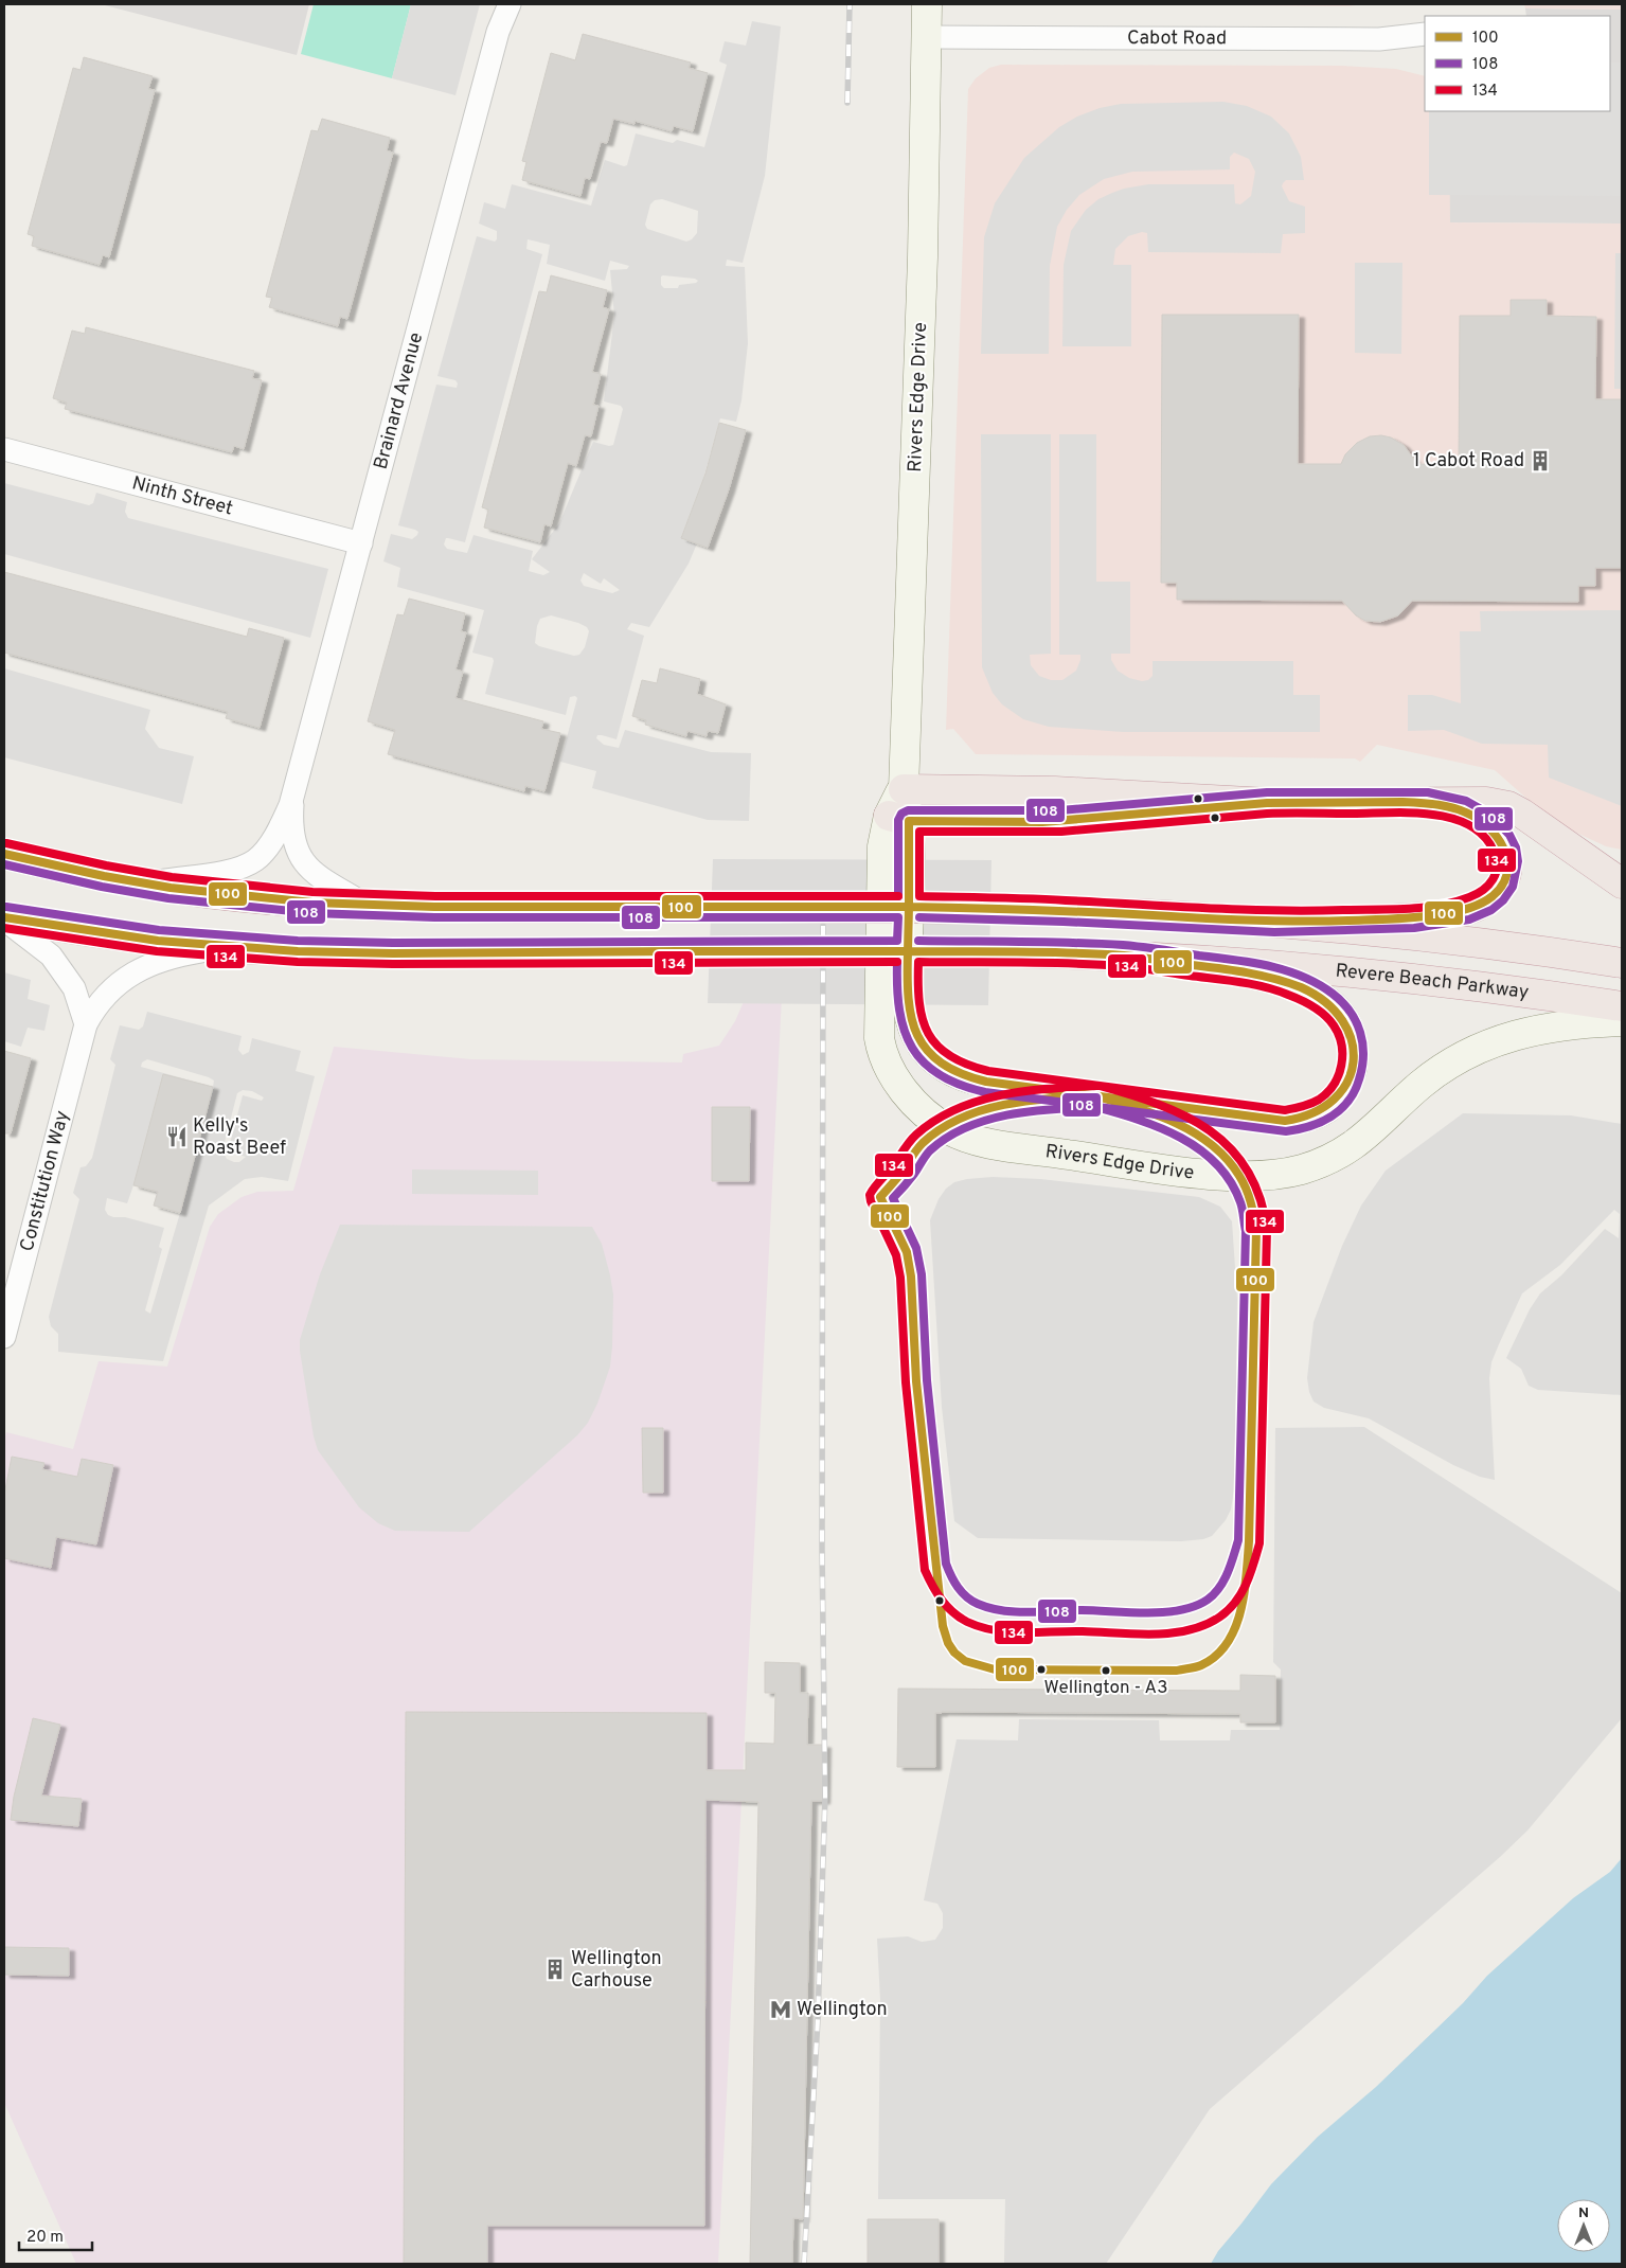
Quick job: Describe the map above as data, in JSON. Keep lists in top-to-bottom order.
{
  "streets": {
    "highway": ["Revere Beach Parkway"],
    "main road": ["Rivers Edge Drive"],
    "street": [
      "Cabot Road",
      "Brainard Avenue",
      "Ninth Street",
      "Constitution Way"
    ]
  },
  "crossings": [
    ["Cabot Road", "Rivers Edge Drive"],
    ["Rivers Edge Drive", "Revere Beach Parkway"],
    ["Brainard Avenue", "Ninth Street"],
    ["Revere Beach Parkway", "Constitution Way"]
  ],
  "places": {
    "building": ["1 Cabot Road", "Wellington Carhouse"],
    "restaurant": ["Kelly's Roast Beef"],
    "other": ["Wellington - A3"],
    "metro station": ["Wellington"]
  },
  "lines": ["transit line 108", "transit line 100", "transit line 134"],
  "legend": ["100", "108", "134"],
  "scale_bar": "20 m",
  "north": "top"
}
